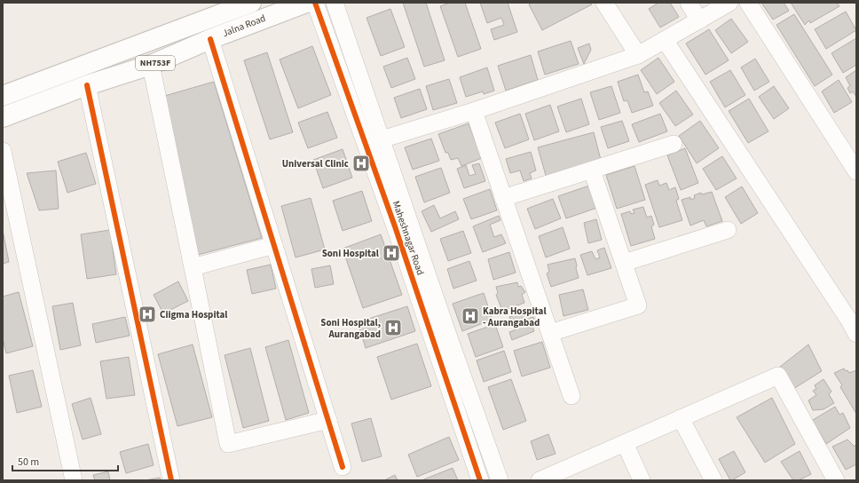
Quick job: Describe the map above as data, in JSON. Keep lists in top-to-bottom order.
{
  "streets": {
    "highway": ["Jalna Road", "NH753F"],
    "street": ["Maheshnagar Road"]
  },
  "places": {
    "hospital": [
      "Universal Clinic",
      "Soni Hospital",
      "Ciigma Hospital",
      "Kabra Hospital - Aurangabad",
      "Soni Hospital, Aurangabad"
    ]
  },
  "scale_bar": "50 m"
}
